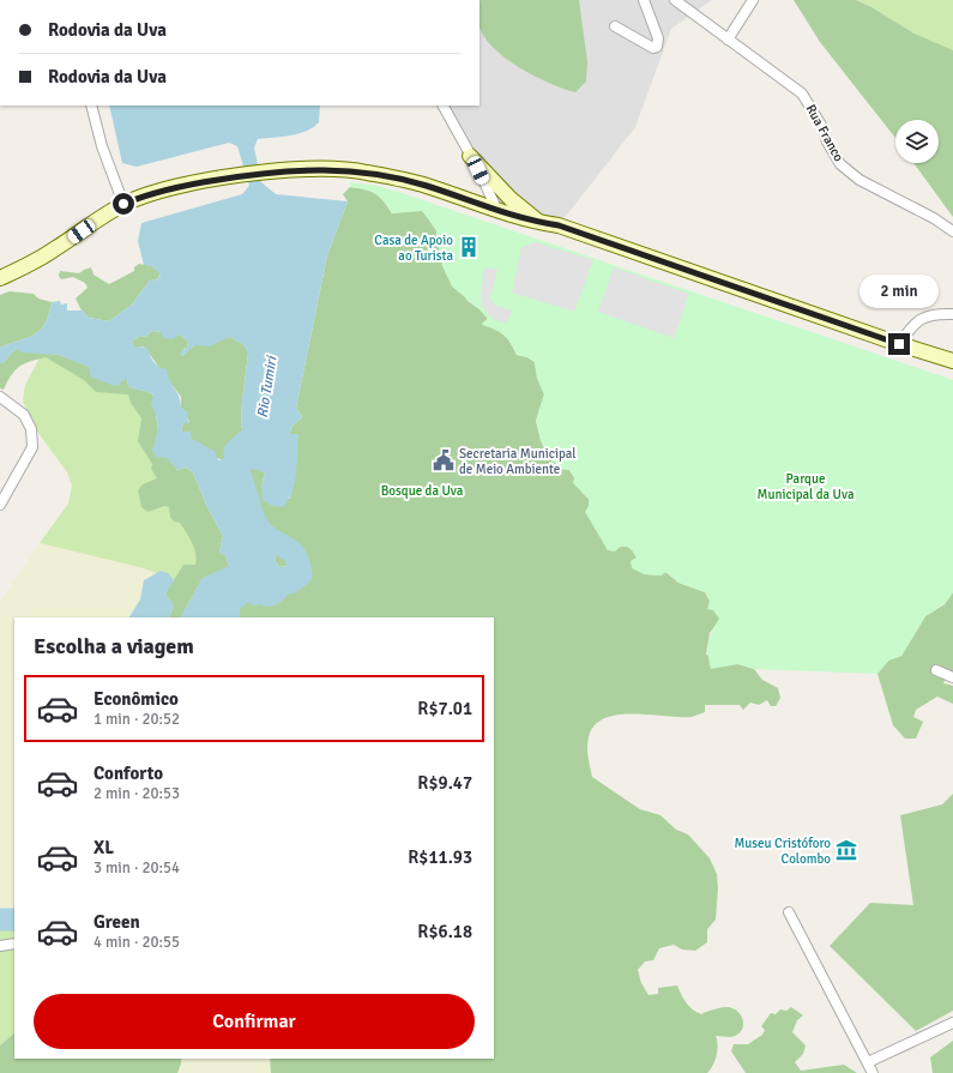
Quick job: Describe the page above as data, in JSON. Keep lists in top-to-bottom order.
{
  "streets": {
    "street": ["Rua Franco"]
  },
  "water": ["Rio Tumiri"],
  "parks": ["Parque Municipal da Uva", "Bosque da Uva"],
  "places": {
    "building": ["Casa de Apoio ao Turista"],
    "public building": ["Secretaria Municipal de Meio Ambiente"],
    "museum": ["Museu Cristóforo Colombo"]
  },
  "page": {
    "banner": ["Rodovia da Uva", "Rodovia da Uva"],
    "bubble": "2 min",
    "heading": "Escolha a viagem",
    "list": [
      {
        "name": "Econômico",
        "note": "1 min · 20:52",
        "value": "R$7.01"
      },
      {
        "name": "Conforto",
        "note": "2 min · 20:53",
        "value": "R$9.47"
      },
      {
        "name": "XL",
        "note": "3 min · 20:54",
        "value": "R$11.93"
      },
      {
        "name": "Green",
        "note": "4 min · 20:55",
        "value": "R$6.18"
      }
    ],
    "buttons": "Confirmar"
  }
}
